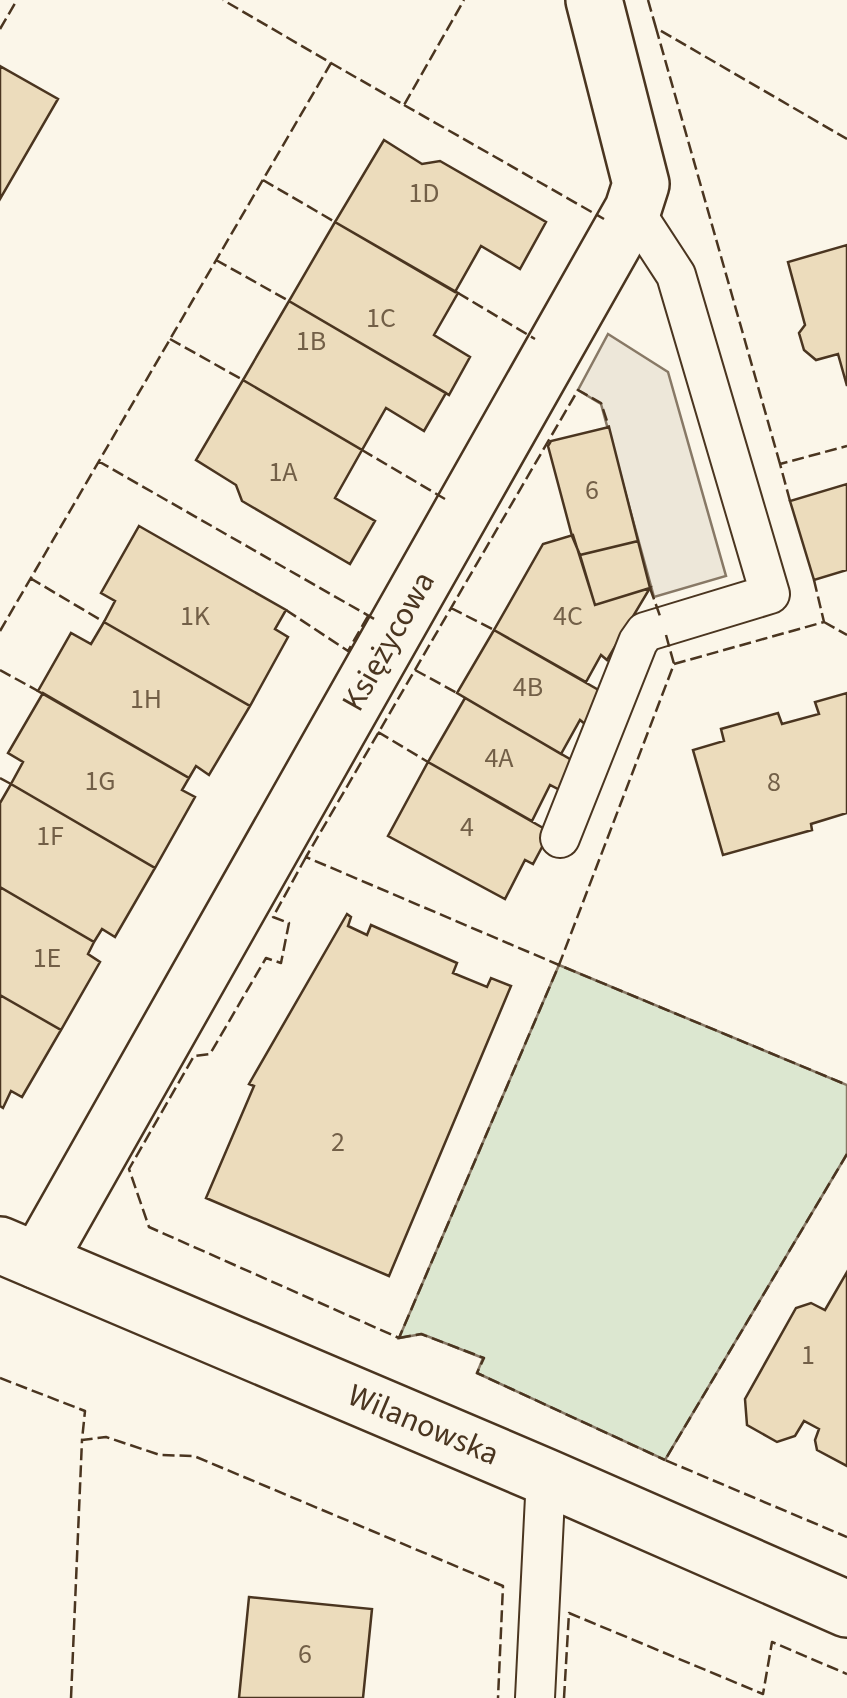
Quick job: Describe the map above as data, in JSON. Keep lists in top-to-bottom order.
{
  "streets": {
    "street": ["Księżycowa", "Wilanowska"]
  },
  "crossings": [
    ["Księżycowa", "Wilanowska"]
  ],
  "house_numbers": [
    "1D",
    "1C",
    "1B",
    "1A",
    "6",
    "1K",
    "4C",
    "4B",
    "1H",
    "4A",
    "1G",
    "8",
    "4",
    "1F",
    "1E",
    "2",
    "1",
    "6"
  ]
}
